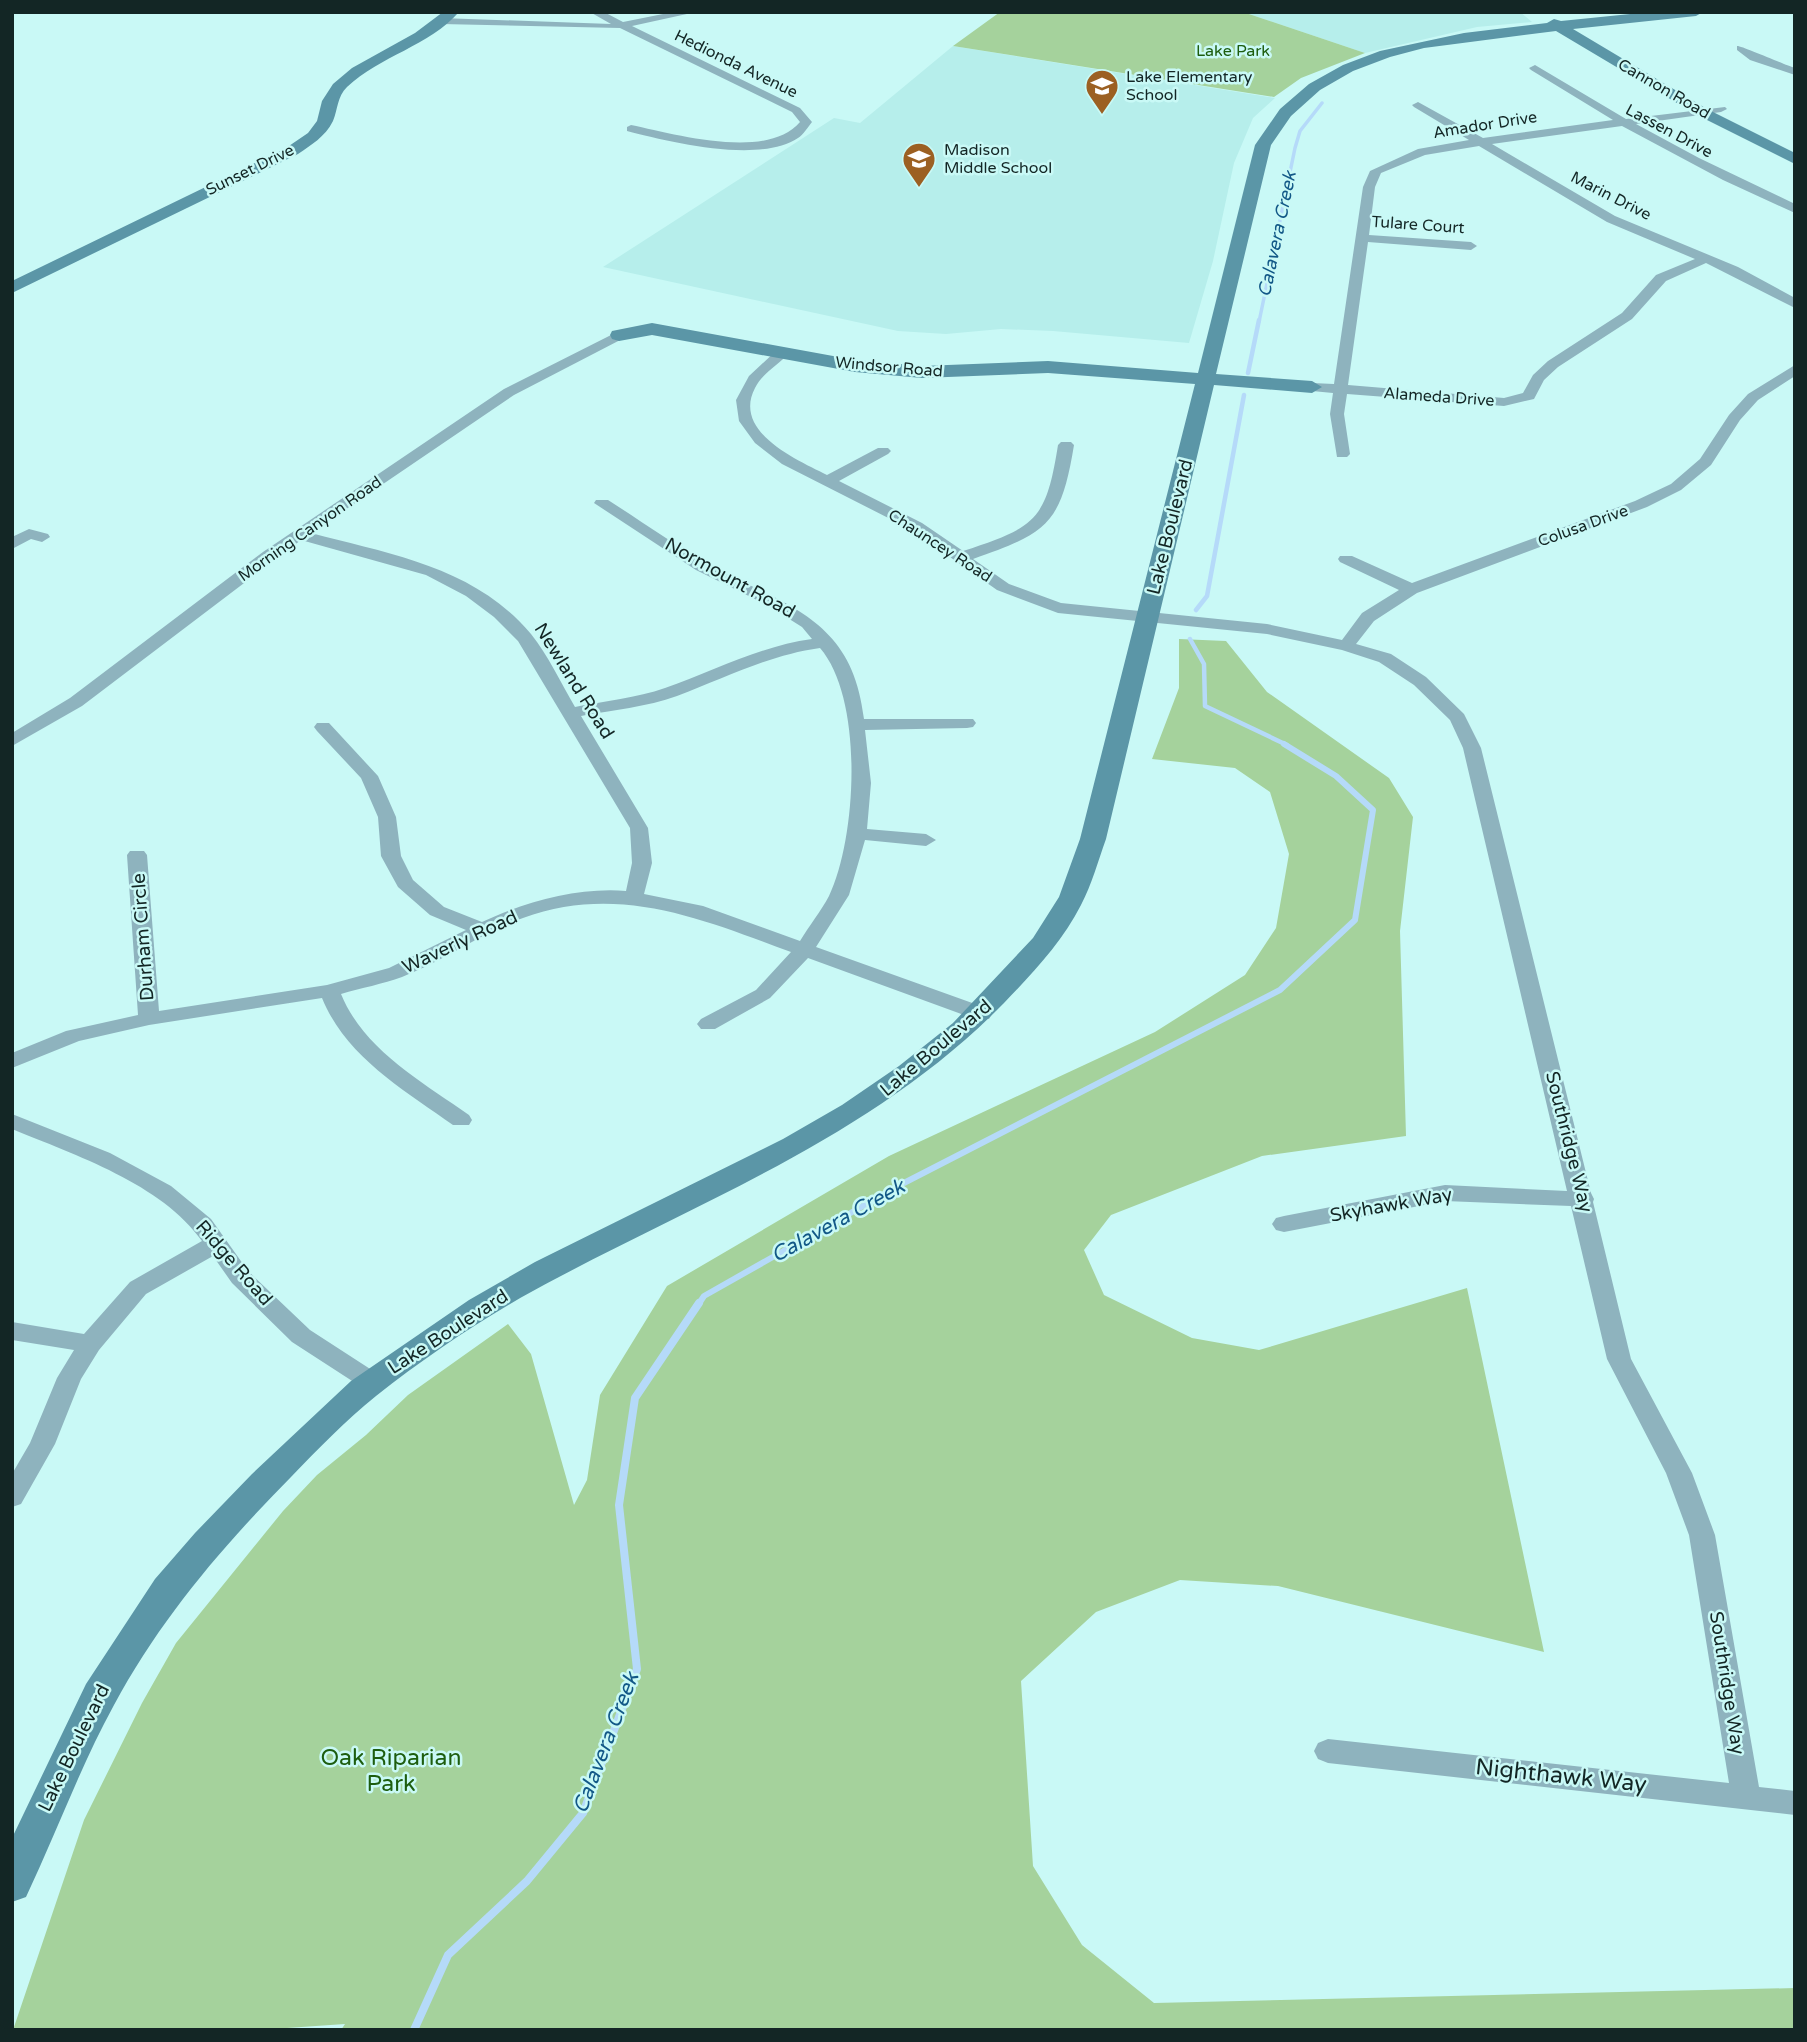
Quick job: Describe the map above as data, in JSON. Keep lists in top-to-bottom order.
{
  "streets": {
    "main road": [
      "Cannon Road",
      "Sunset Drive",
      "Windsor Road",
      "Alameda Drive",
      "Lake Boulevard"
    ],
    "street": [
      "Hedionda Avenue",
      "Amador Drive",
      "Lassen Drive",
      "Marin Drive",
      "Tulare Court",
      "Colusa Drive",
      "Morning Canyon Road",
      "Chauncey Road",
      "Normount Road",
      "Newland Road",
      "Durham Circle",
      "Waverly Road",
      "Southridge Way",
      "Skyhawk Way",
      "Ridge Road",
      "Nighthawk Way"
    ]
  },
  "crossings": [
    ["Cannon Road", "Amador Drive"],
    ["Cannon Road", "Lake Boulevard"],
    ["Amador Drive", "Lassen Drive"],
    ["Amador Drive", "Marin Drive"],
    ["Amador Drive", "Tulare Court"],
    ["Amador Drive", "Alameda Drive"],
    ["Marin Drive", "Alameda Drive"],
    ["Windsor Road", "Alameda Drive"],
    ["Windsor Road", "Lake Boulevard"],
    ["Windsor Road", "Morning Canyon Road"],
    ["Windsor Road", "Chauncey Road"],
    ["Alameda Drive", "Lake Boulevard"],
    ["Colusa Drive", "Southridge Way"],
    ["Lake Boulevard", "Chauncey Road"],
    ["Lake Boulevard", "Waverly Road"],
    ["Lake Boulevard", "Ridge Road"],
    ["Morning Canyon Road", "Newland Road"],
    ["Chauncey Road", "Southridge Way"],
    ["Normount Road", "Waverly Road"],
    ["Newland Road", "Waverly Road"],
    ["Durham Circle", "Waverly Road"],
    ["Southridge Way", "Skyhawk Way"],
    ["Southridge Way", "Nighthawk Way"]
  ],
  "water": ["Calavera Creek"],
  "parks": ["Lake Park", "Oak Riparian Park"],
  "places": {
    "school or university": ["Lake Elementary School", "Madison Middle School"]
  }
}
